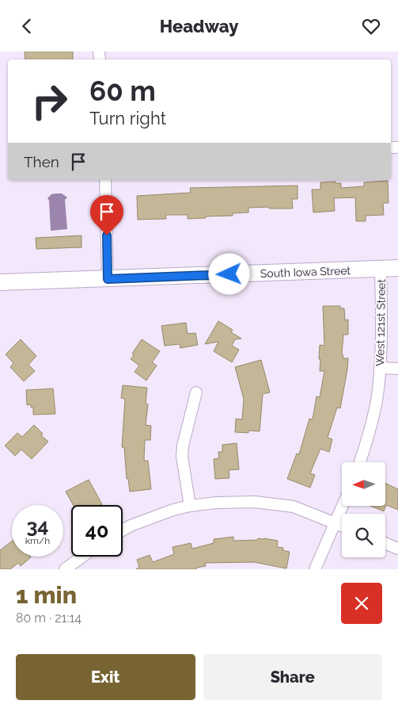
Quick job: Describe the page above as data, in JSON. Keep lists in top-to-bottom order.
{
  "streets": {
    "street": ["South Iowa Street", "West 121st Street"]
  },
  "crossings": [
    ["South Iowa Street", "West 121st Street"]
  ],
  "north": "left",
  "page": {
    "header": "Headway",
    "turn": ["60 m", "Turn right"],
    "then": "Then",
    "speed": "34 km/h",
    "limit": "40",
    "heading": ["1 min", "80 m · 21:14"],
    "buttons": ["Exit", "Share"]
  }
}
